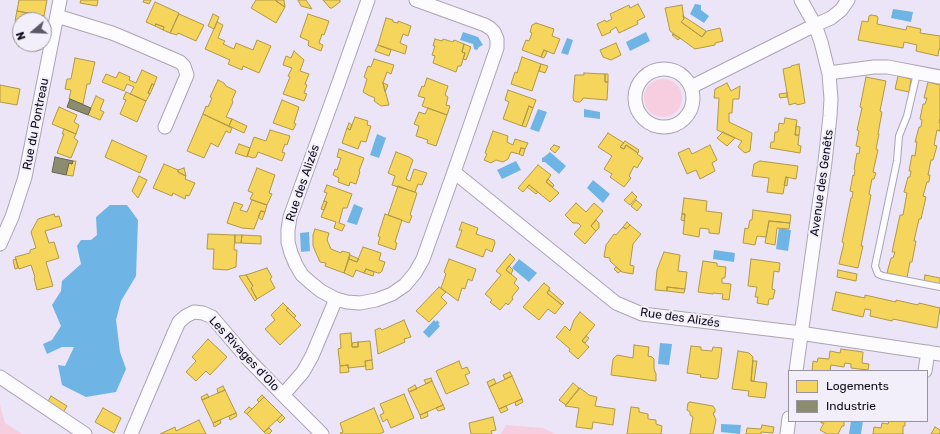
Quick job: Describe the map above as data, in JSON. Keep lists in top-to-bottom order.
{
  "streets": {
    "street": [
      "Rue du Pontreau",
      "Rue des Alizés",
      "Avenue des Genêts",
      "Les Rivages d'Olo"
    ]
  },
  "crossings": [
    ["Rue des Alizés", "Avenue des Genêts"]
  ],
  "legend": ["Logements", "Industrie"],
  "north": "left"
}
